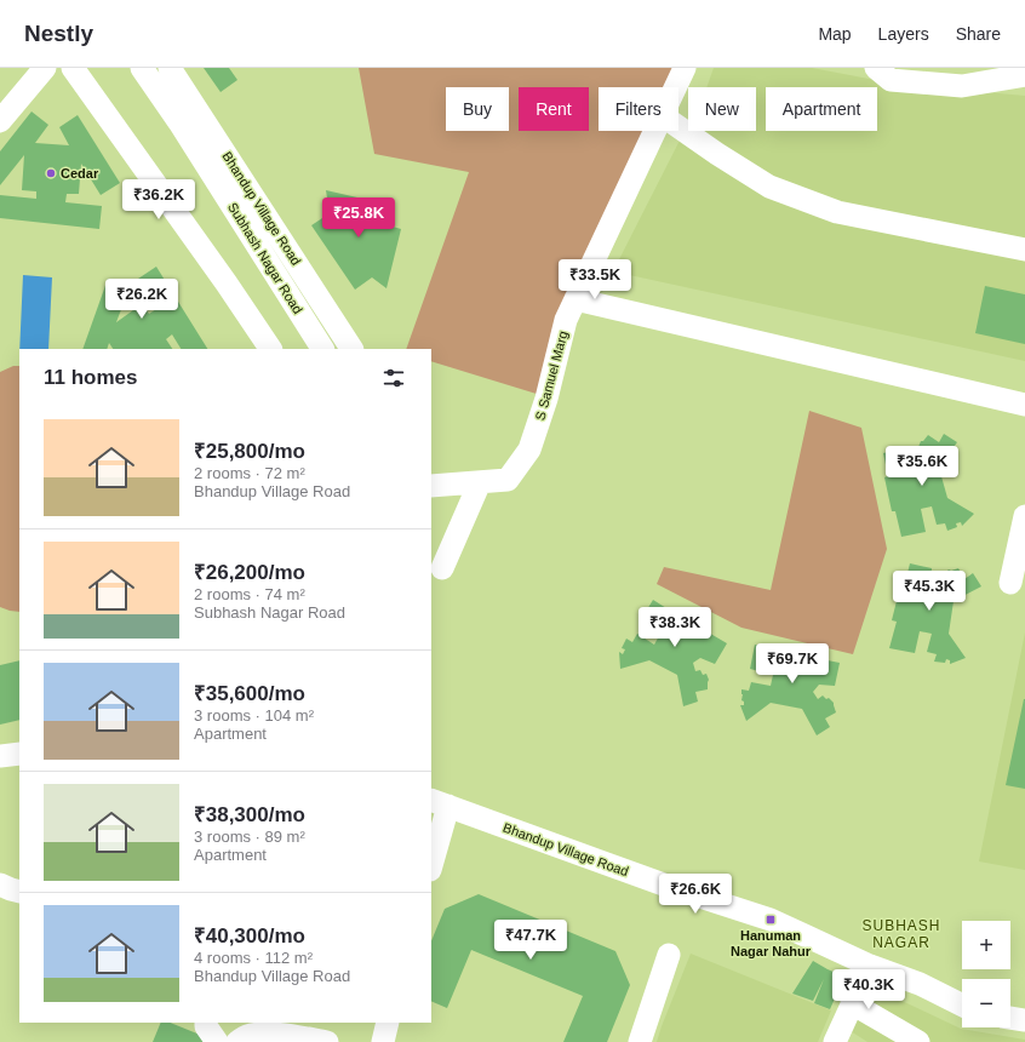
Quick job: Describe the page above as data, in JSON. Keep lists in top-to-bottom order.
{
  "streets": {
    "street": ["Bhandup Village Road", "Subhash Nagar Road", "S Samuel Marg"]
  },
  "crossings": [
    ["Bhandup Village Road", "Subhash Nagar Road"]
  ],
  "districts": ["SUBHASH NAGAR"],
  "places": {
    "other": ["Cedar"],
    "transit": ["Hanuman Nagar Nahur"]
  },
  "page": {
    "header": "Nestly",
    "nav": ["Map", "Layers", "Share"],
    "chip": [
      "Buy",
      "Rent",
      "Filters",
      "New",
      "Apartment"
    ],
    "price": [
      "₹36.2K",
      "₹25.8K",
      "₹33.5K",
      "₹26.2K",
      "₹35.6K",
      "₹45.3K",
      "₹38.3K",
      "₹69.7K",
      "₹26.6K",
      "₹47.7K",
      "₹40.3K"
    ],
    "heading": "11 homes",
    "list": [
      {
        "name": "₹25,800/mo",
        "note": "2 rooms · 72 m² · Bhandup Village Road"
      },
      {
        "name": "₹26,200/mo",
        "note": "2 rooms · 74 m² · Subhash Nagar Road"
      },
      {
        "name": "₹35,600/mo",
        "note": "3 rooms · 104 m² · Apartment"
      },
      {
        "name": "₹38,300/mo",
        "note": "3 rooms · 89 m² · Apartment"
      },
      {
        "name": "₹40,300/mo",
        "note": "4 rooms · 112 m² · Bhandup Village Road"
      }
    ],
    "map_buttons": ["+", "−"]
  }
}
